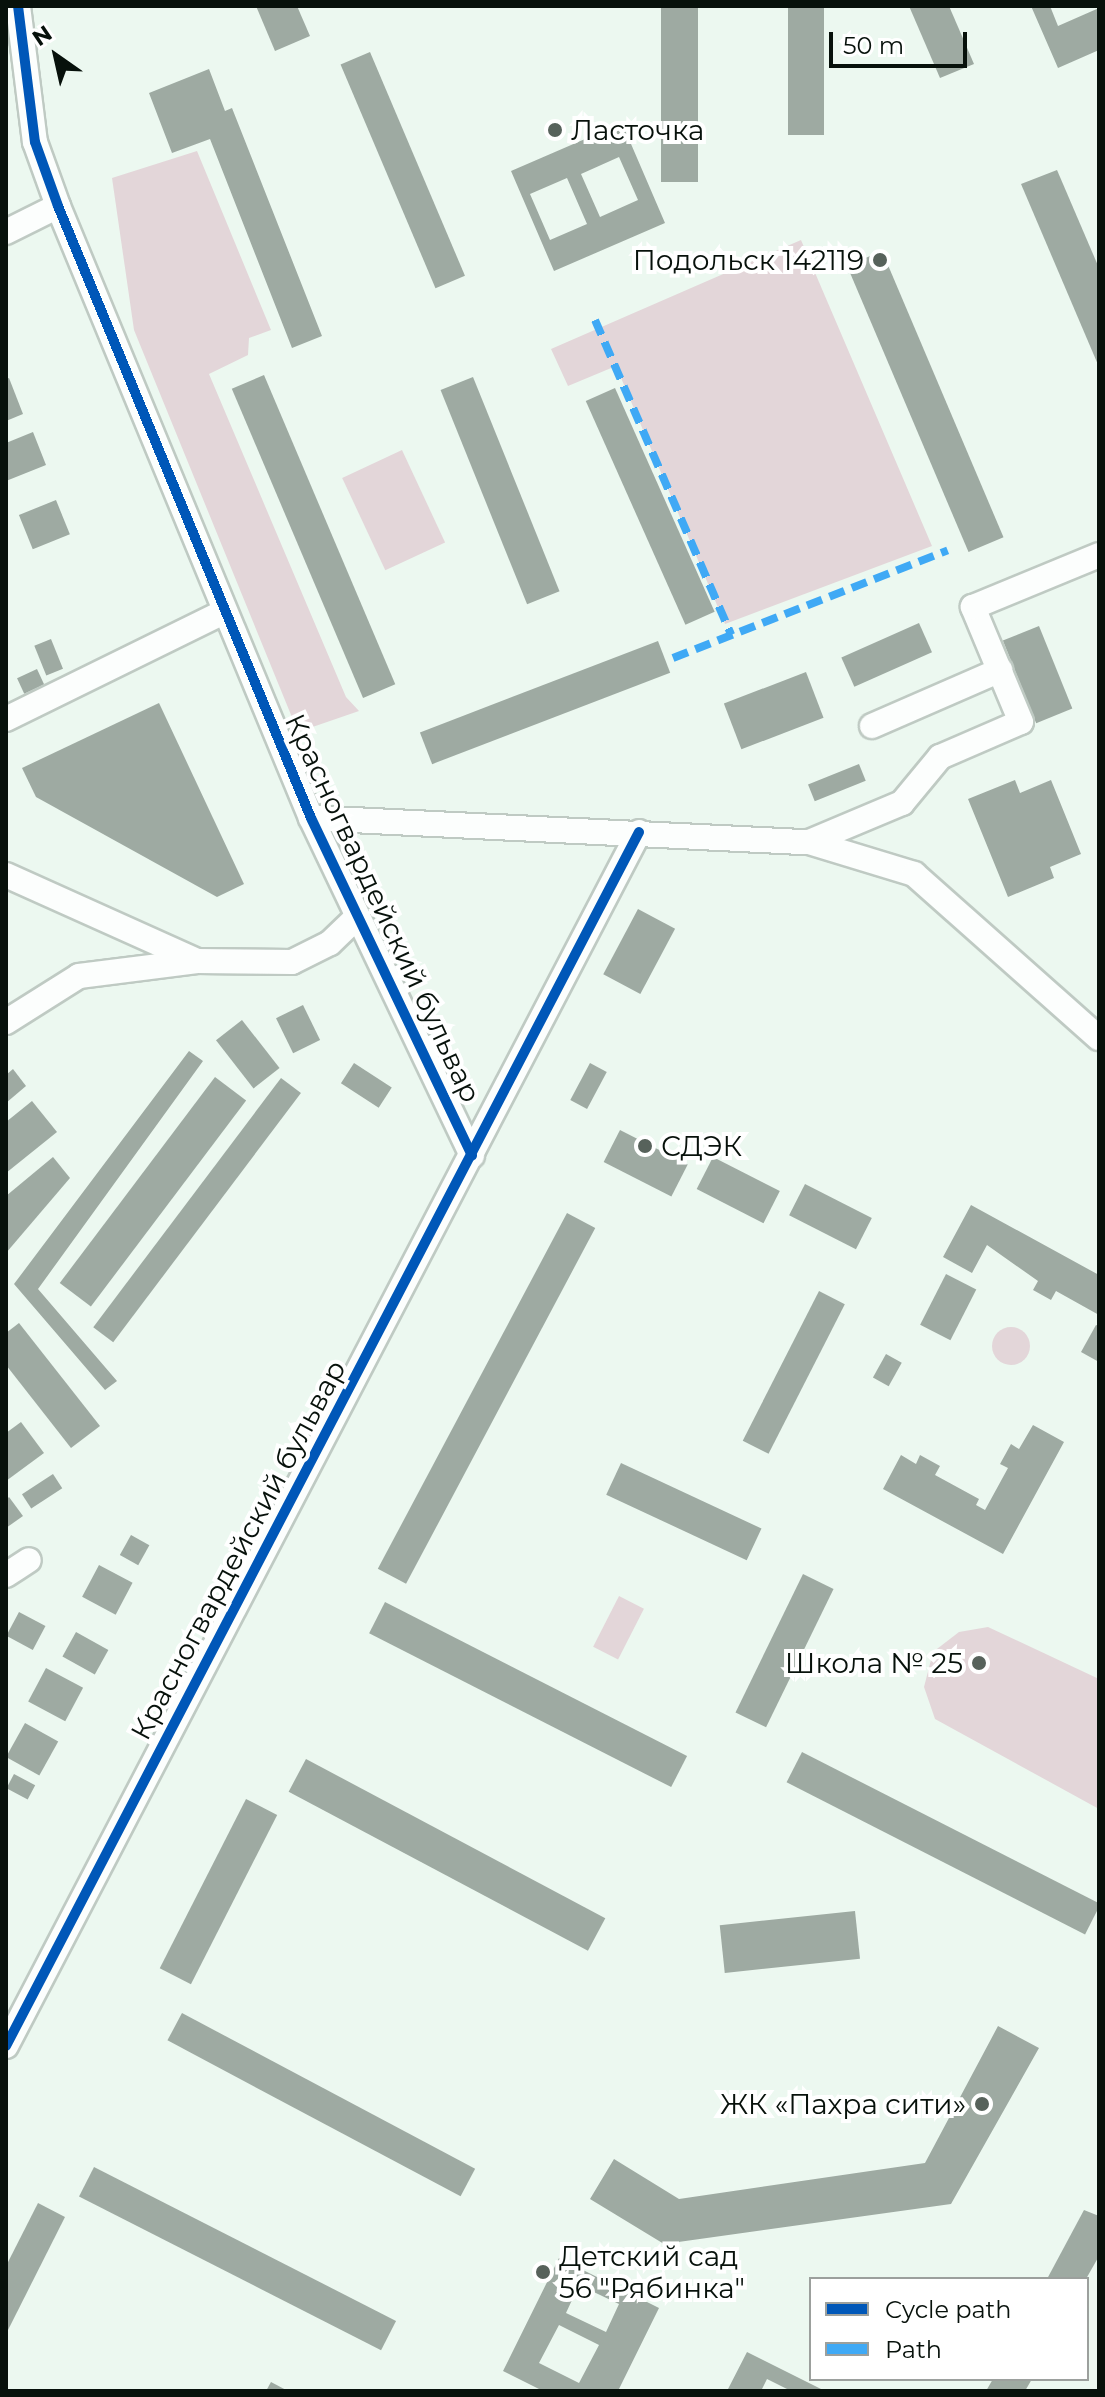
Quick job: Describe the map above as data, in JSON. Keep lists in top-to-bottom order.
{
  "streets": {
    "street": ["Красногвардейский бульвар"]
  },
  "places": [
    "Ласточка",
    "Подольск 142119",
    "СДЭК",
    "Школа № 25",
    "ЖК «Пахра сити»",
    "Детский сад 56 \"Рябинка\""
  ],
  "legend": ["Cycle path", "Path"],
  "scale_bar": "50 m",
  "north": "top left"
}
